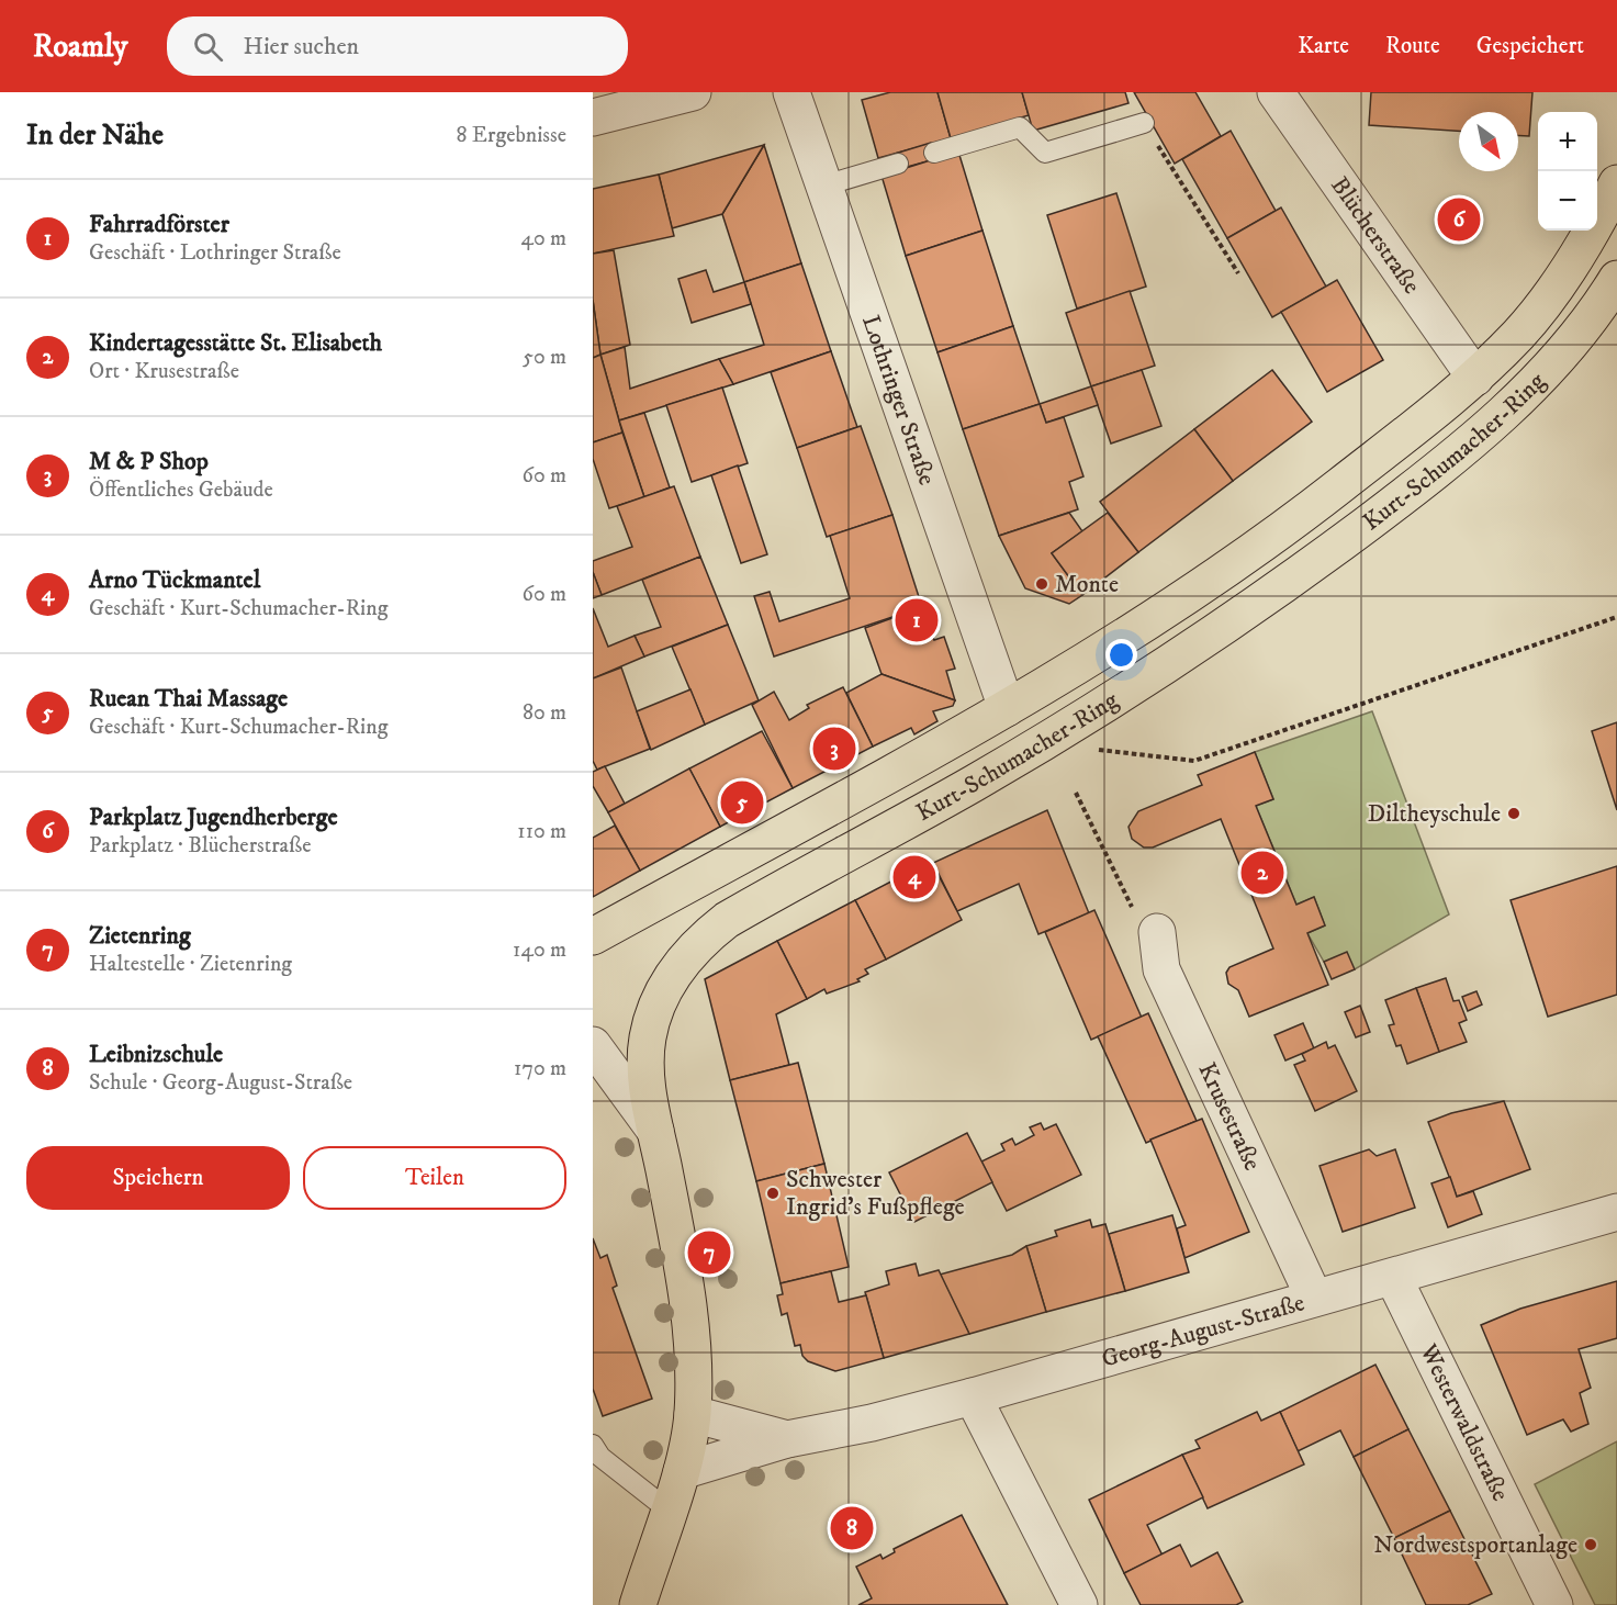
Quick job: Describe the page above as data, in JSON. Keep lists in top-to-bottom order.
{
  "streets": {
    "main road": ["Kurt-Schumacher-Ring"],
    "street": [
      "Blücherstraße",
      "Lothringer Straße",
      "Krusestraße",
      "Georg-August-Straße",
      "Westerwaldstraße"
    ]
  },
  "crossings": [
    ["Blücherstraße", "Kurt-Schumacher-Ring"],
    ["Lothringer Straße", "Kurt-Schumacher-Ring"],
    ["Kurt-Schumacher-Ring", "Georg-August-Straße"],
    ["Krusestraße", "Georg-August-Straße"],
    ["Georg-August-Straße", "Westerwaldstraße"]
  ],
  "places": [
    "Monte",
    "Diltheyschule",
    "Schwester Ingrid's Fußpflege",
    "Nordwestsportanlage"
  ],
  "north": "bottom right",
  "page": {
    "header": "Roamly",
    "search": "Hier suchen",
    "nav": ["Karte", "Route", "Gespeichert"],
    "heading": ["In der Nähe", "8 Ergebnisse"],
    "map_buttons": ["+", "−"],
    "list": [
      {
        "mark": "1",
        "name": "Fahrradförster",
        "note": "Geschäft · Lothringer Straße",
        "value": "40 m"
      },
      {
        "mark": "2",
        "name": "Kindertagesstätte St. Elisabeth",
        "note": "Ort · Krusestraße",
        "value": "50 m"
      },
      {
        "mark": "3",
        "name": "M & P Shop",
        "note": "Öffentliches Gebäude",
        "value": "60 m"
      },
      {
        "mark": "4",
        "name": "Arno Tückmantel",
        "note": "Geschäft · Kurt-Schumacher-Ring",
        "value": "60 m"
      },
      {
        "mark": "5",
        "name": "Ruean Thai Massage",
        "note": "Geschäft · Kurt-Schumacher-Ring",
        "value": "80 m"
      },
      {
        "mark": "6",
        "name": "Parkplatz Jugendherberge",
        "note": "Parkplatz · Blücherstraße",
        "value": "110 m"
      },
      {
        "mark": "7",
        "name": "Zietenring",
        "note": "Haltestelle · Zietenring",
        "value": "140 m"
      },
      {
        "mark": "8",
        "name": "Leibnizschule",
        "note": "Schule · Georg-August-Straße",
        "value": "170 m"
      }
    ],
    "pins": [
      "6",
      "1",
      "3",
      "5",
      "2",
      "4",
      "7",
      "8"
    ],
    "buttons": ["Speichern", "Teilen"]
  }
}
